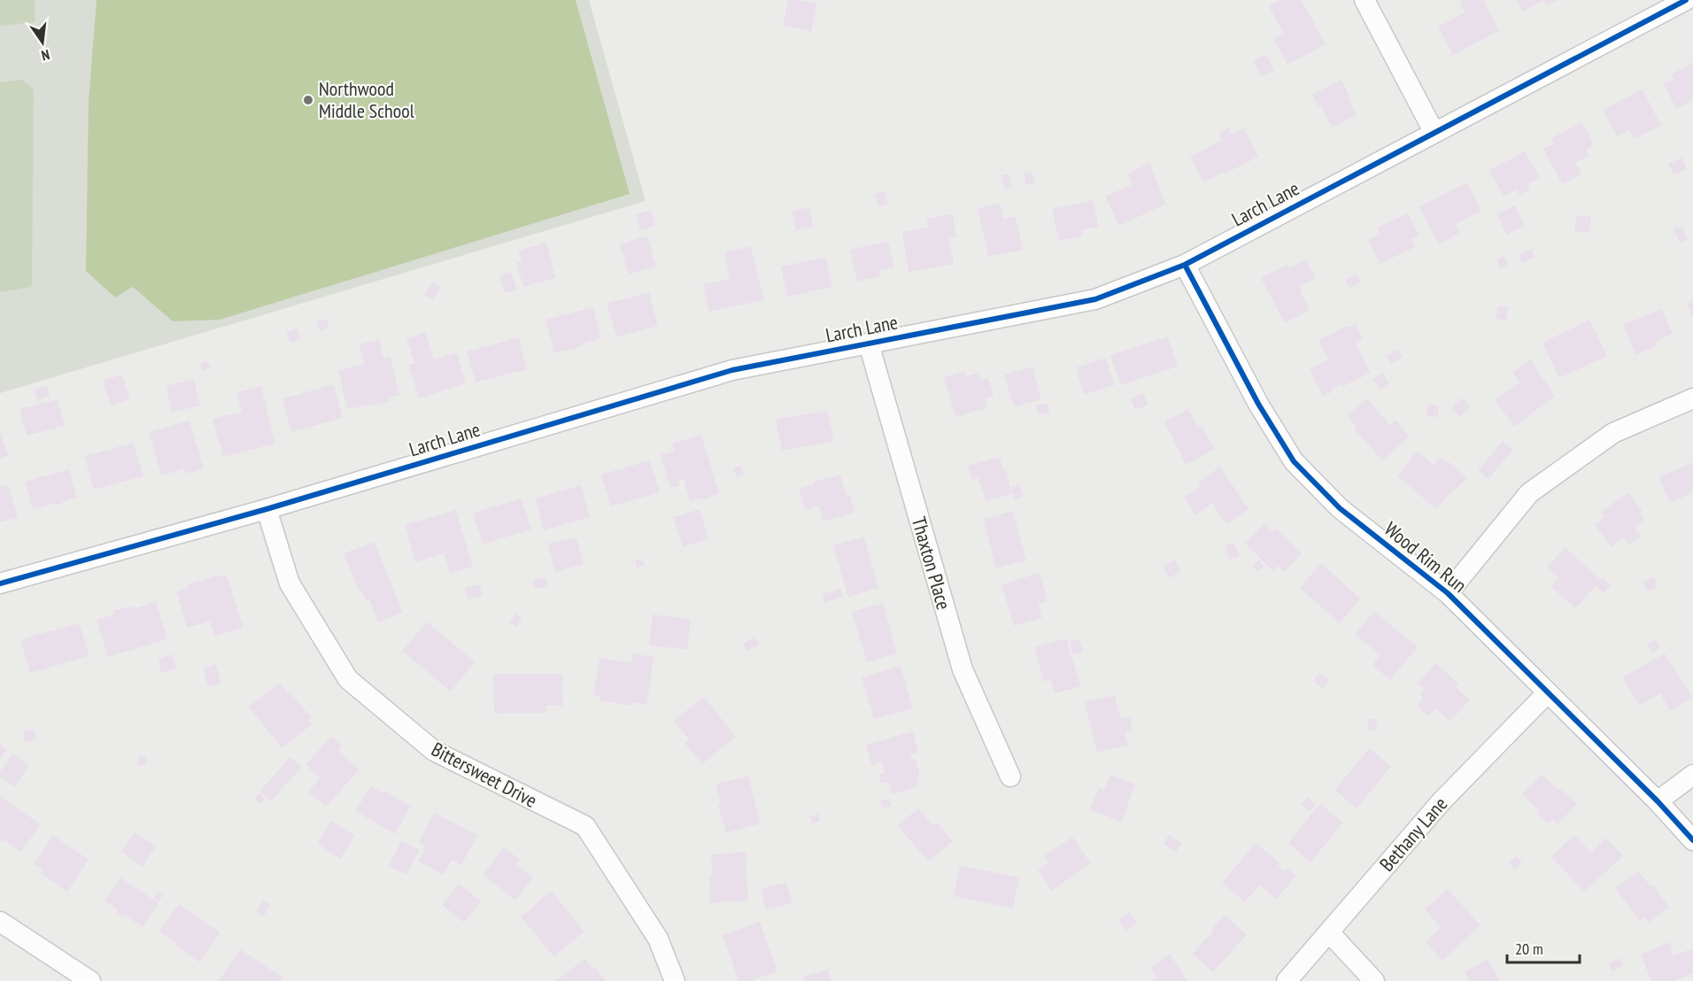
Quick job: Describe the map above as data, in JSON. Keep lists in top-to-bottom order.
{
  "streets": {
    "street": [
      "Larch Lane",
      "Wood Rim Run",
      "Thaxton Place",
      "Bittersweet Drive",
      "Bethany Lane"
    ]
  },
  "crossings": [
    ["Larch Lane", "Wood Rim Run"],
    ["Larch Lane", "Thaxton Place"],
    ["Larch Lane", "Bittersweet Drive"],
    ["Wood Rim Run", "Bethany Lane"]
  ],
  "places": ["Northwood Middle School"],
  "scale_bar": "20 m",
  "north": "bottom"
}
